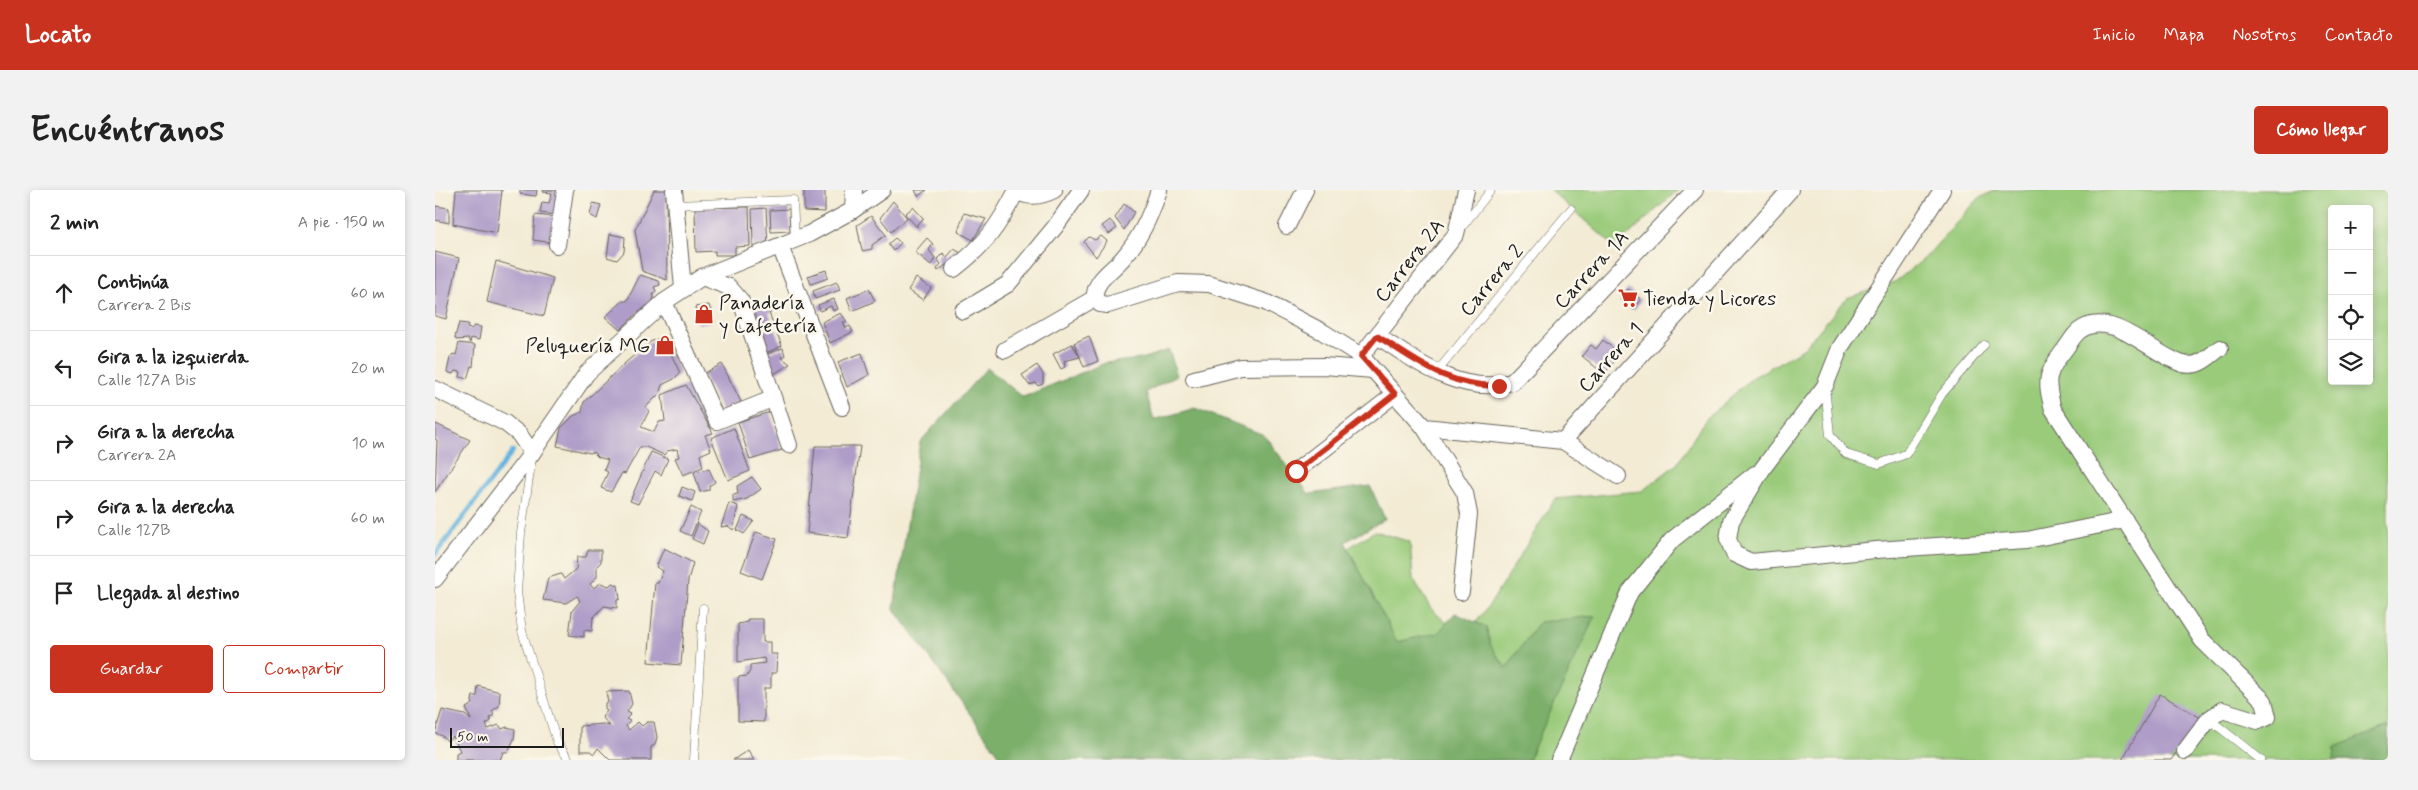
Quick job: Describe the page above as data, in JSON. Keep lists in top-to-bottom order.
{
  "streets": {
    "street": ["Carrera 2A", "Carrera 1A", "Carrera 1"],
    "lane": ["Carrera 2"]
  },
  "crossings": [
    ["Carrera 1A", "Carrera 2"]
  ],
  "places": {
    "supermarket": ["Tienda y Licores"],
    "shop": ["Panadería y Cafetería", "Peluquería MG"]
  },
  "scale_bar": "50 m",
  "page": {
    "header": "Locato",
    "nav": [
      "Inicio",
      "Mapa",
      "Nosotros",
      "Contacto"
    ],
    "buttons": [
      "Cómo llegar",
      ["Guardar", "Compartir"]
    ],
    "title": "Encuéntranos",
    "heading": ["2 min", "A pie · 150 m"],
    "map_buttons": ["+", "−"],
    "list": [
      ["Continúa", "Carrera 2 Bis", "60 m"],
      ["Gira a la izquierda", "Calle 127A Bis", "20 m"],
      ["Gira a la derecha", "Carrera 2A", "10 m"],
      ["Gira a la derecha", "Calle 127B", "60 m"],
      "Llegada al destino"
    ],
    "scale": "50 m"
  }
}
